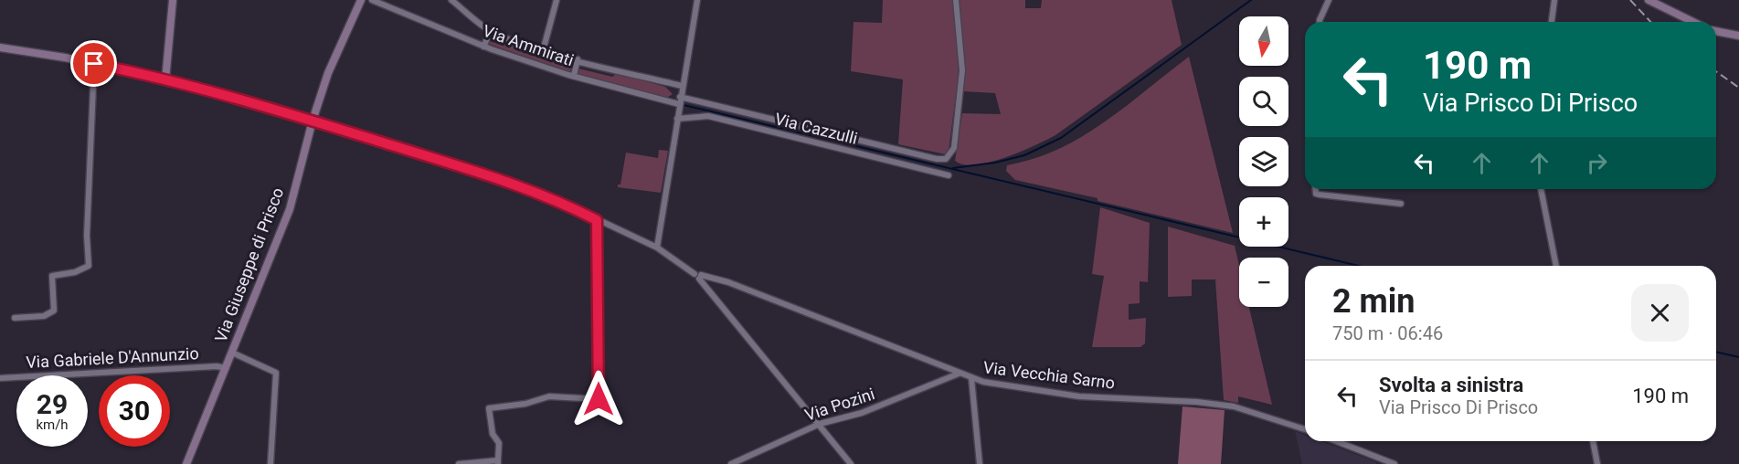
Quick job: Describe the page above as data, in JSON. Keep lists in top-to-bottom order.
{
  "streets": {
    "main road": ["Via Giuseppe di Prisco"],
    "street": [
      "Via Ammirati",
      "Via Cazzulli",
      "Via Gabriele D'Annunzio",
      "Via Vecchia Sarno",
      "Via Pozini"
    ]
  },
  "crossings": [
    ["Via Giuseppe di Prisco", "Via Gabriele D'Annunzio"],
    ["Via Vecchia Sarno", "Via Pozini"]
  ],
  "north": "bottom",
  "page": {
    "map_buttons": ["+", "−"],
    "turn": ["190 m", "Via Prisco Di Prisco"],
    "heading": ["2 min", "750 m · 06:46"],
    "list": [
      {
        "name": "Svolta a sinistra",
        "note": "Via Prisco Di Prisco",
        "value": "190 m"
      }
    ],
    "speed": "29 km/h",
    "limit": "30"
  }
}
